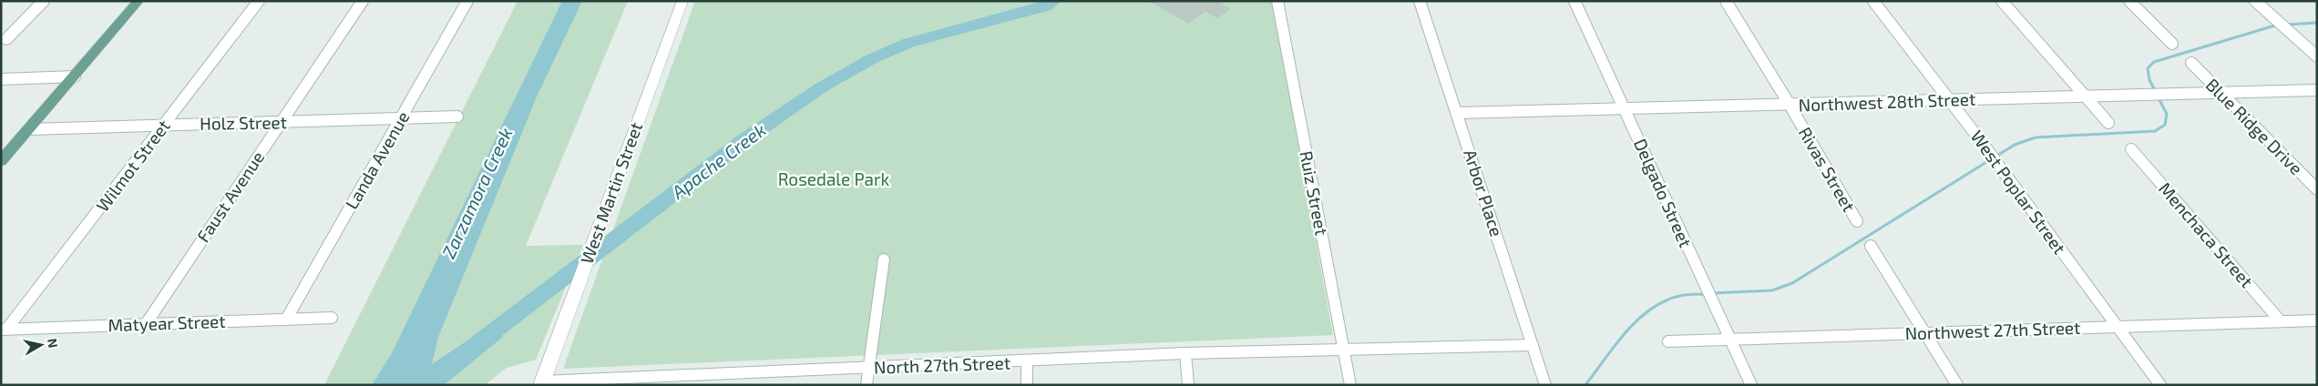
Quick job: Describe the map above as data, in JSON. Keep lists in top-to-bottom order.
{
  "streets": {
    "street": [
      "Northwest 28th Street",
      "Holz Street",
      "Blue Ridge Drive",
      "Landa Avenue",
      "Wilmot Street",
      "Rivas Street",
      "West Poplar Street",
      "West Martin Street",
      "Ruiz Street",
      "Arbor Place",
      "Delgado Street",
      "Faust Avenue",
      "Menchaca Street",
      "Matyear Street",
      "Northwest 27th Street",
      "North 27th Street"
    ]
  },
  "crossings": [
    ["Northwest 28th Street", "Blue Ridge Drive"],
    ["Northwest 28th Street", "Rivas Street"],
    ["Northwest 28th Street", "West Poplar Street"],
    ["Northwest 28th Street", "Arbor Place"],
    ["Northwest 28th Street", "Delgado Street"],
    ["Holz Street", "Landa Avenue"],
    ["Holz Street", "Wilmot Street"],
    ["Holz Street", "Faust Avenue"],
    ["Landa Avenue", "Matyear Street"],
    ["Wilmot Street", "Matyear Street"],
    ["West Poplar Street", "Northwest 27th Street"],
    ["West Martin Street", "North 27th Street"],
    ["Ruiz Street", "North 27th Street"],
    ["Delgado Street", "Northwest 27th Street"],
    ["Faust Avenue", "Matyear Street"],
    ["Menchaca Street", "Northwest 27th Street"]
  ],
  "water": ["Apache Creek", "Zarzamora Creek"],
  "parks": ["Rosedale Park"],
  "north": "right"
}
